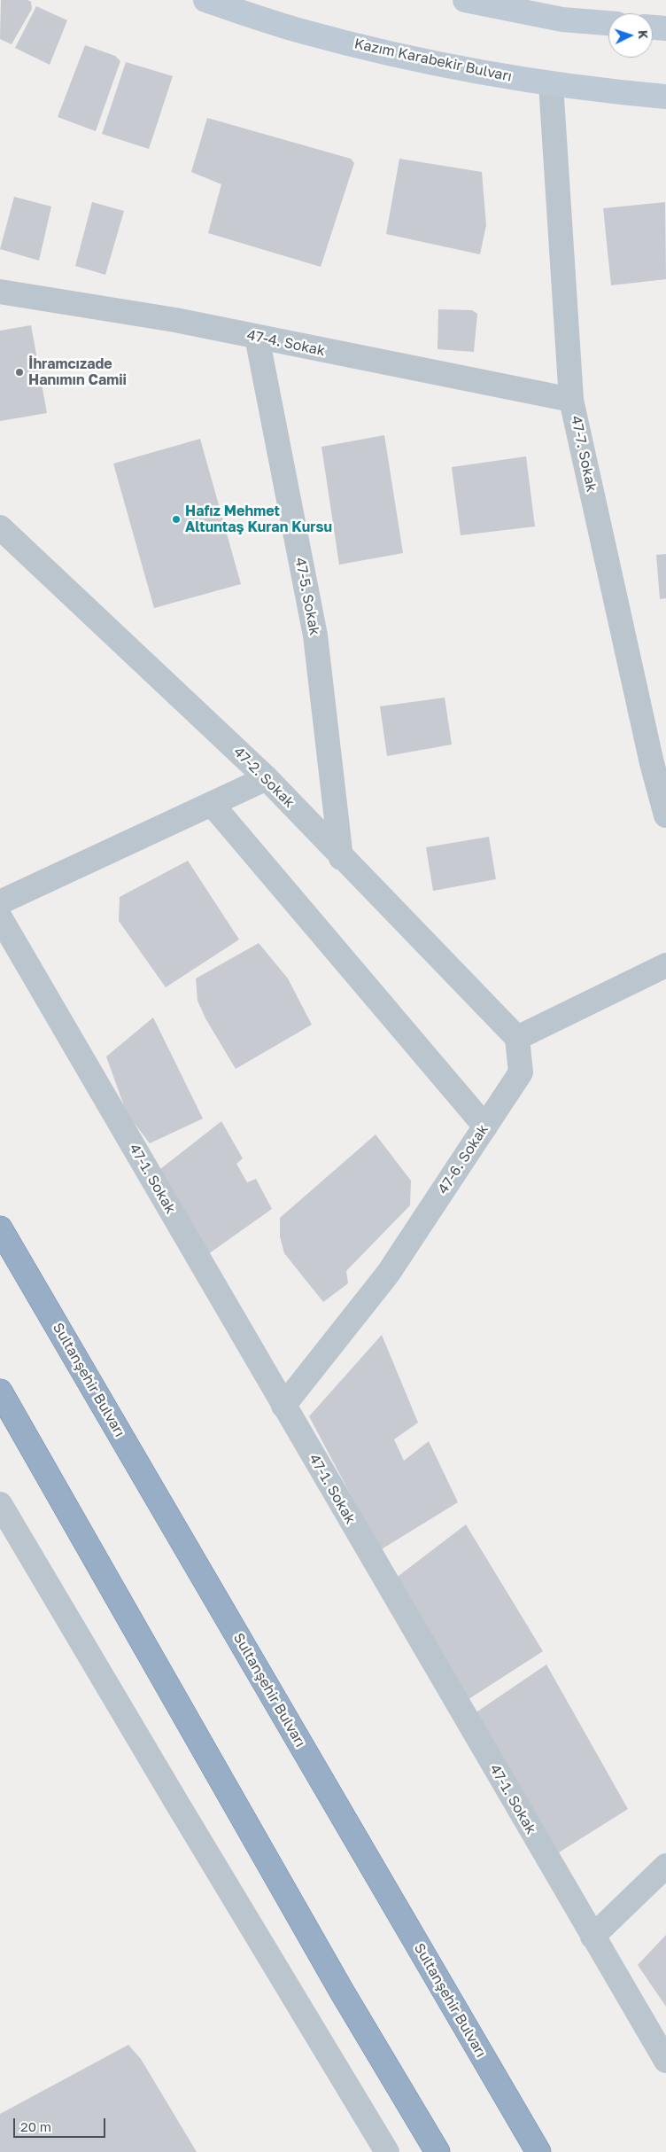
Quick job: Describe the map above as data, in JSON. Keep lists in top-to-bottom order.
{
  "streets": {
    "highway": ["Sultanşehir Bulvarı"],
    "main road": ["Kazım Karabekir Bulvarı"],
    "street": [
      "47-4. Sokak",
      "47-7. Sokak",
      "47-5. Sokak",
      "47-2. Sokak",
      "47-6. Sokak",
      "47-1. Sokak"
    ]
  },
  "crossings": [
    ["Kazım Karabekir Bulvarı", "47-7. Sokak"],
    ["47-4. Sokak", "47-7. Sokak"],
    ["47-4. Sokak", "47-5. Sokak"],
    ["47-5. Sokak", "47-2. Sokak"],
    ["47-2. Sokak", "47-6. Sokak"],
    ["47-6. Sokak", "47-1. Sokak"]
  ],
  "places": ["İhramcızade Hanımın Camii", "Hafız Mehmet Altuntaş Kuran Kursu"],
  "scale_bar": "20 m",
  "north": "right"
}
